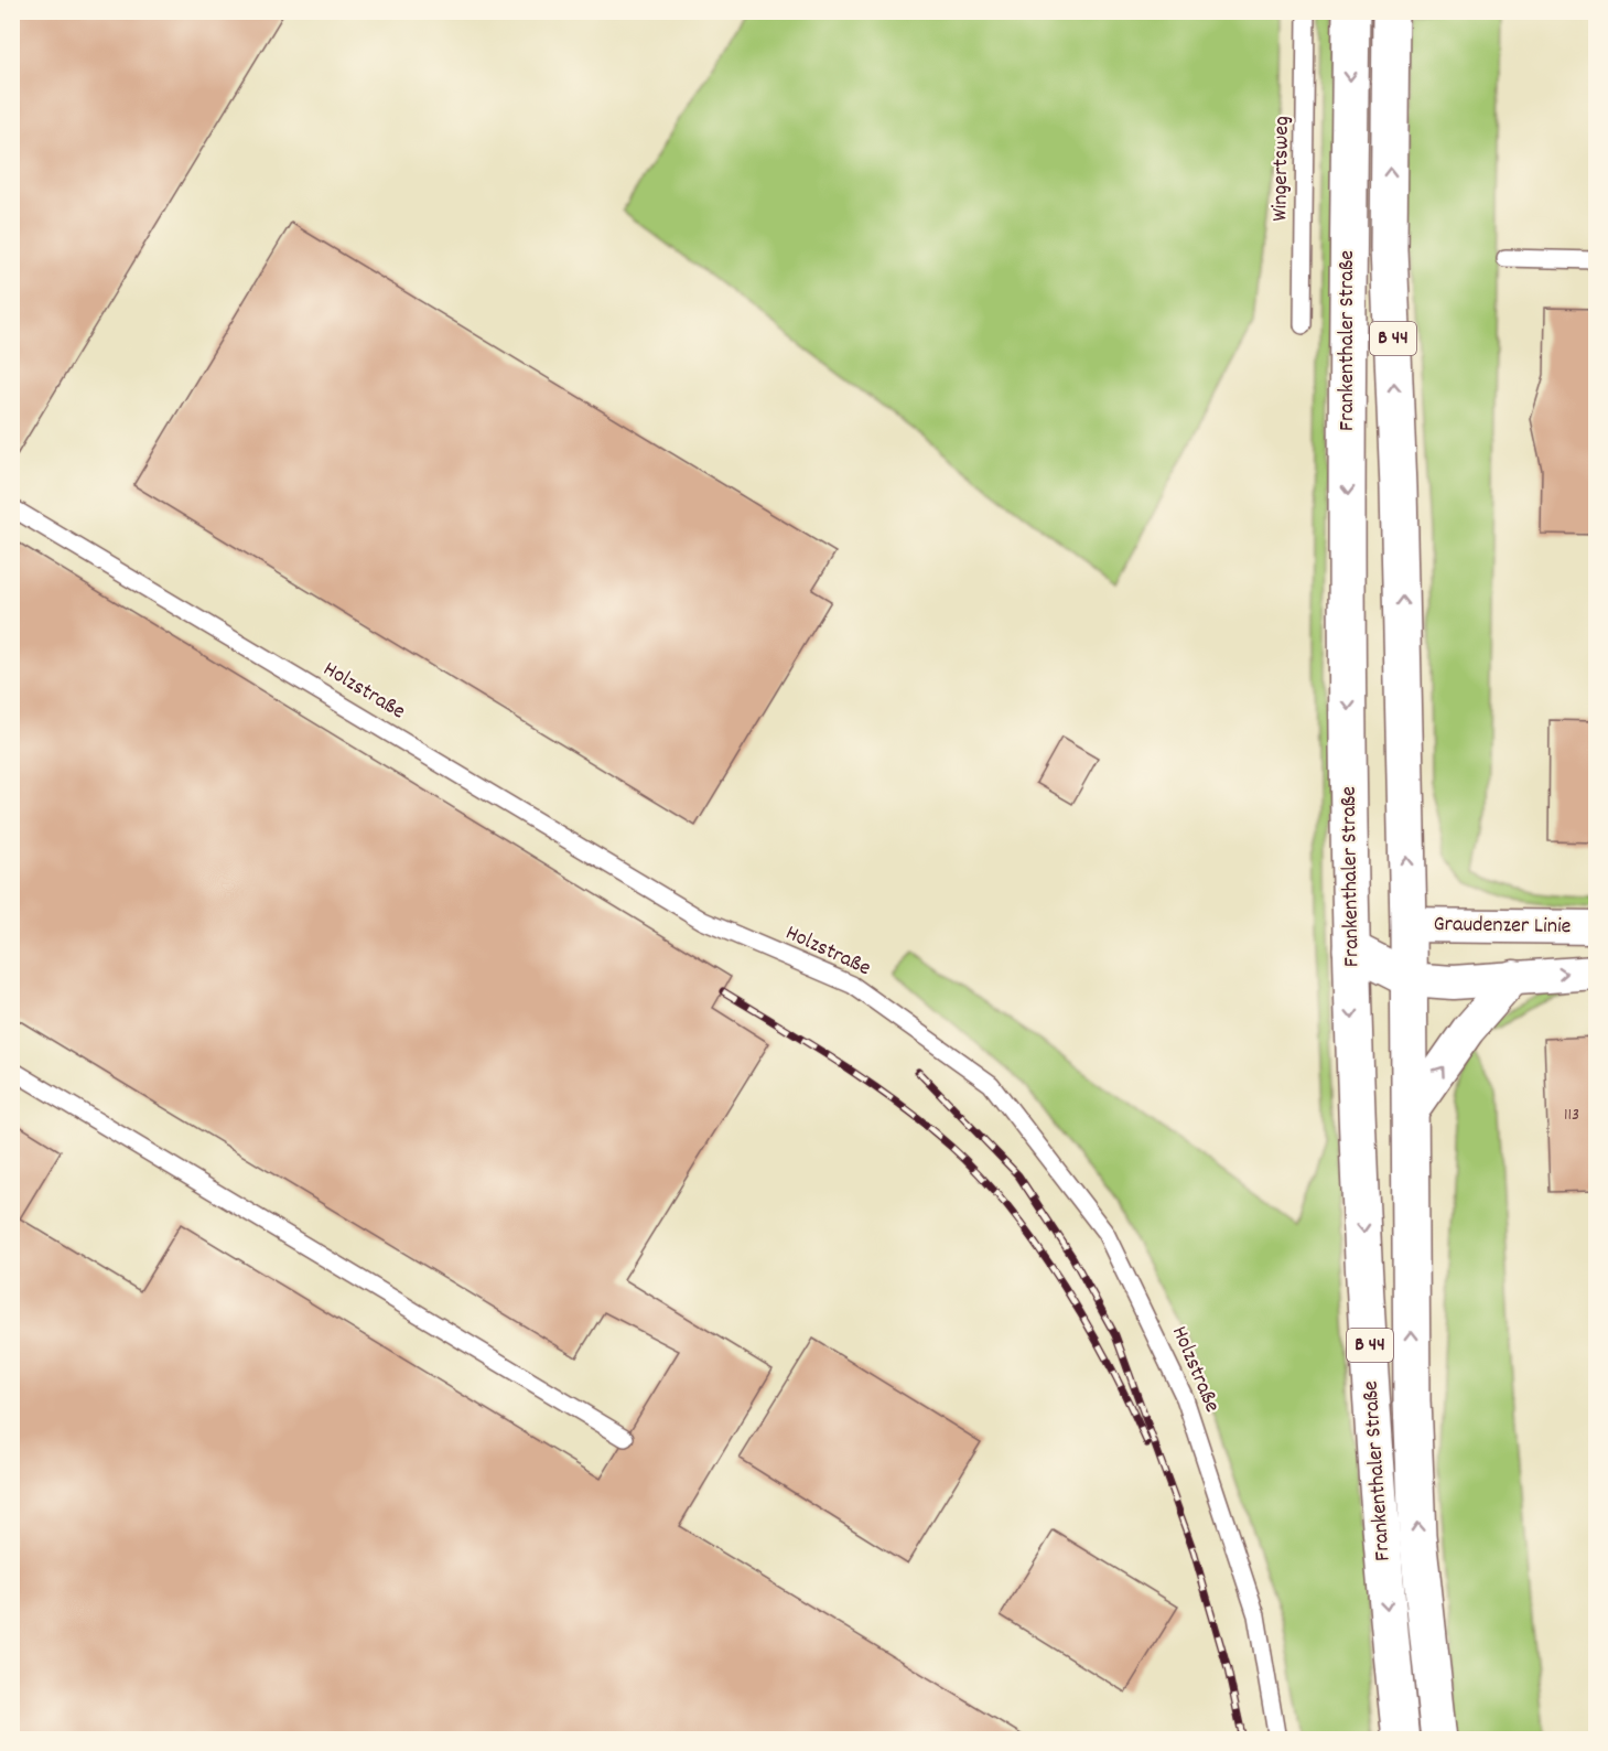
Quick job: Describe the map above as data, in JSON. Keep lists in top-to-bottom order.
{
  "streets": {
    "main road": ["B 44", "Frankenthaler Straße"],
    "street": ["Graudenzer Linie"],
    "lane": ["Wingertsweg", "Holzstraße"]
  },
  "crossings": [
    ["Frankenthaler Straße", "Graudenzer Linie"]
  ],
  "house_numbers": ["113"]
}
